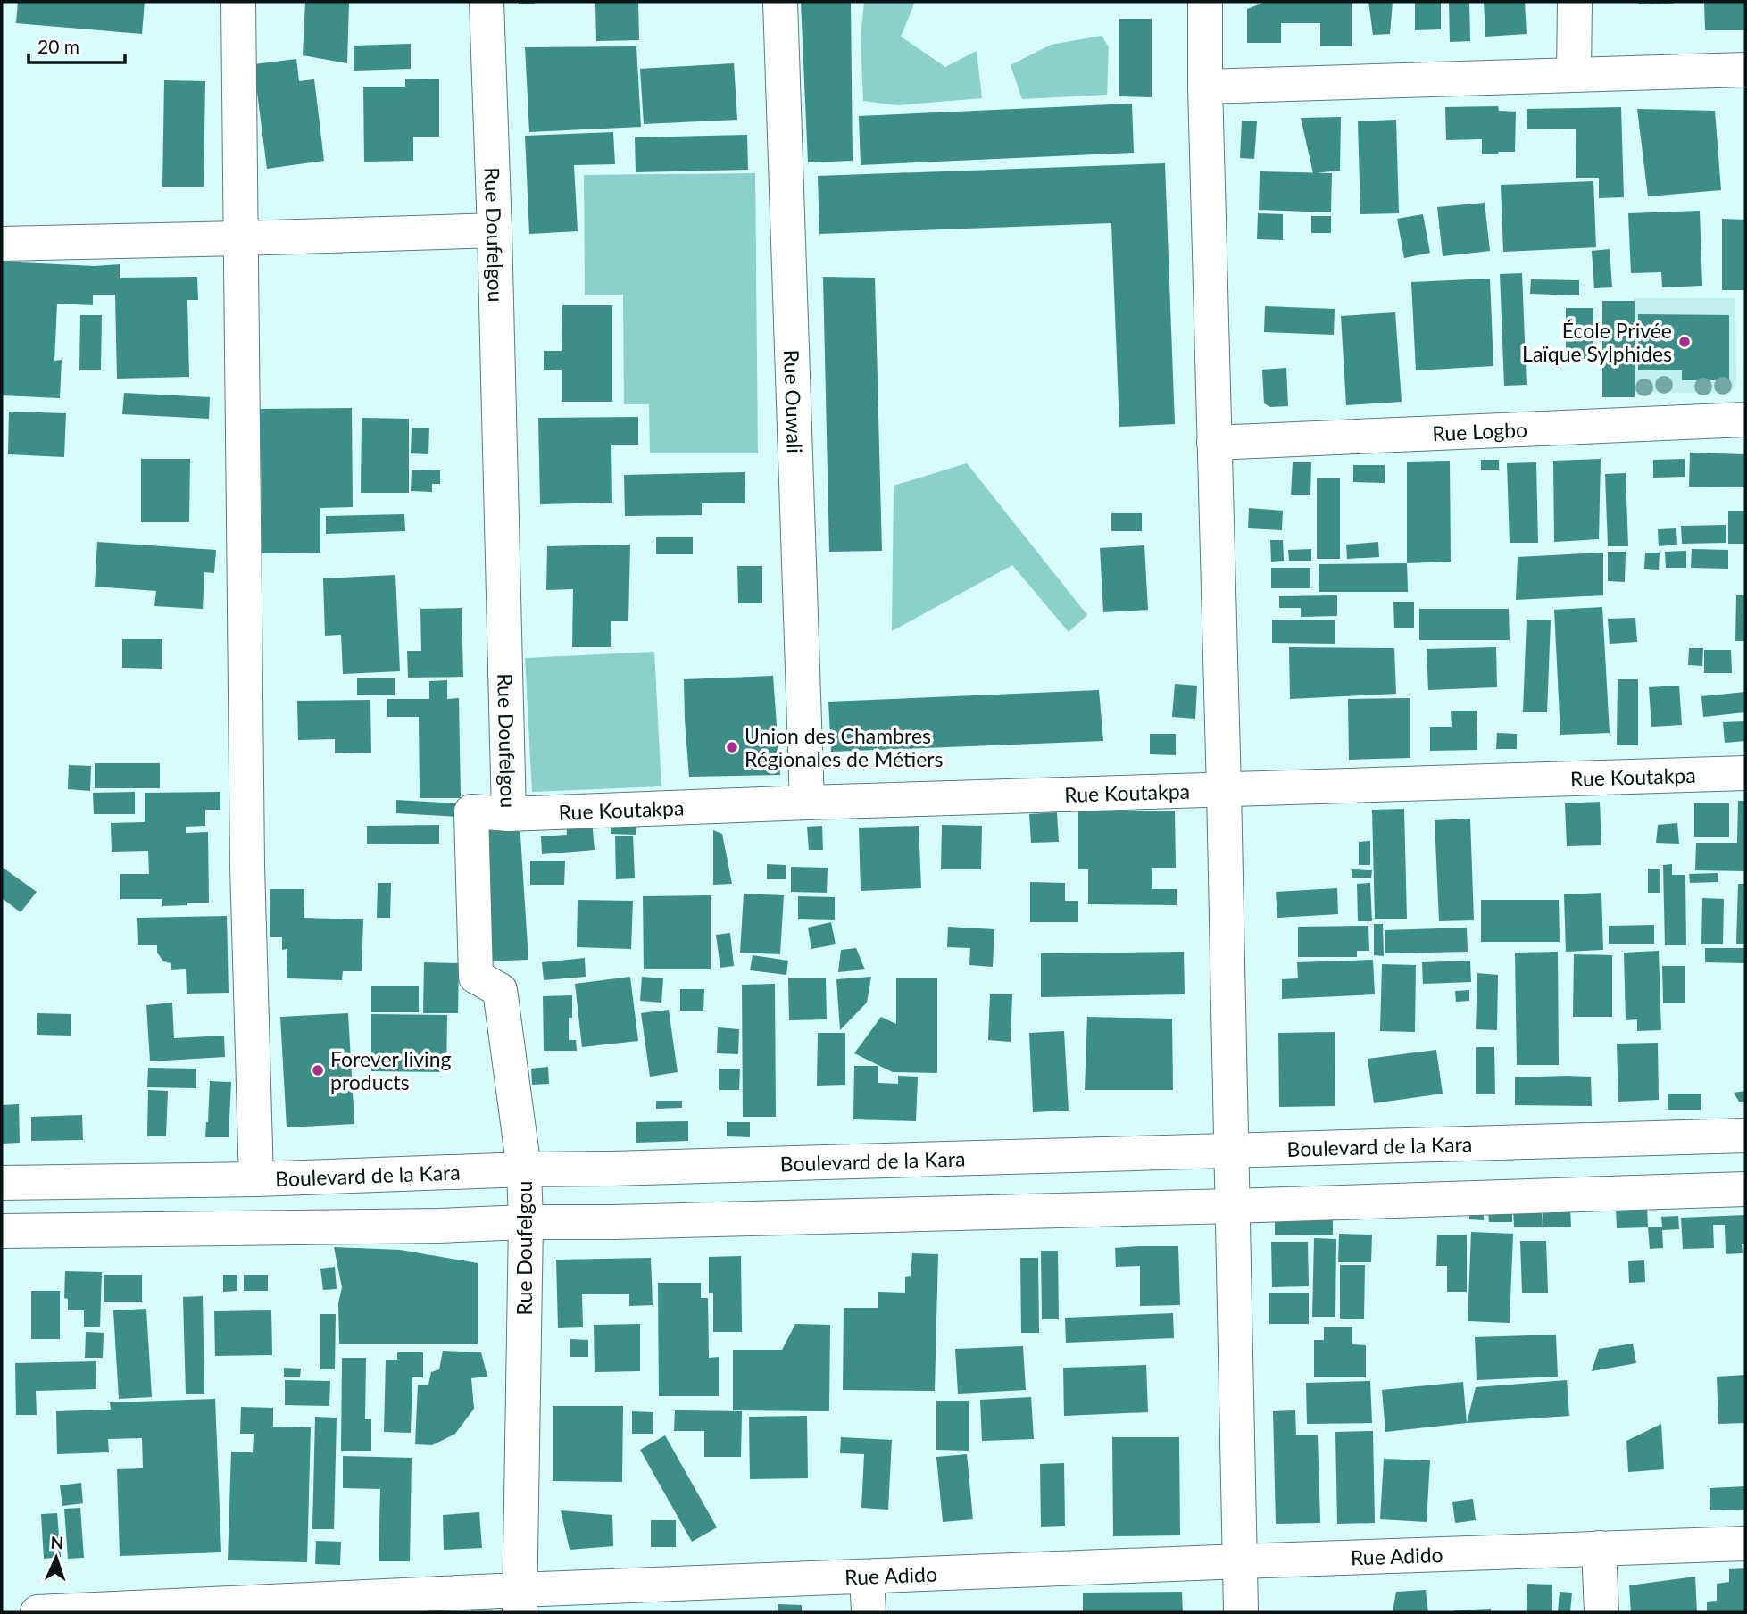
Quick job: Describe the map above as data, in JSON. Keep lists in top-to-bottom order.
{
  "streets": {
    "street": [
      "Rue Doufelgou",
      "Rue Ouwali",
      "Rue Logbo",
      "Rue Koutakpa",
      "Boulevard de la Kara",
      "Rue Adido"
    ]
  },
  "crossings": [
    ["Rue Doufelgou", "Rue Koutakpa"],
    ["Rue Doufelgou", "Boulevard de la Kara"],
    ["Rue Doufelgou", "Rue Adido"],
    ["Rue Ouwali", "Rue Koutakpa"]
  ],
  "places": ["École Privée Laïque Sylphides", "Union des Chambres Régionales de Métiers", "Forever living products"],
  "scale_bar": "20 m",
  "north": "top"
}
